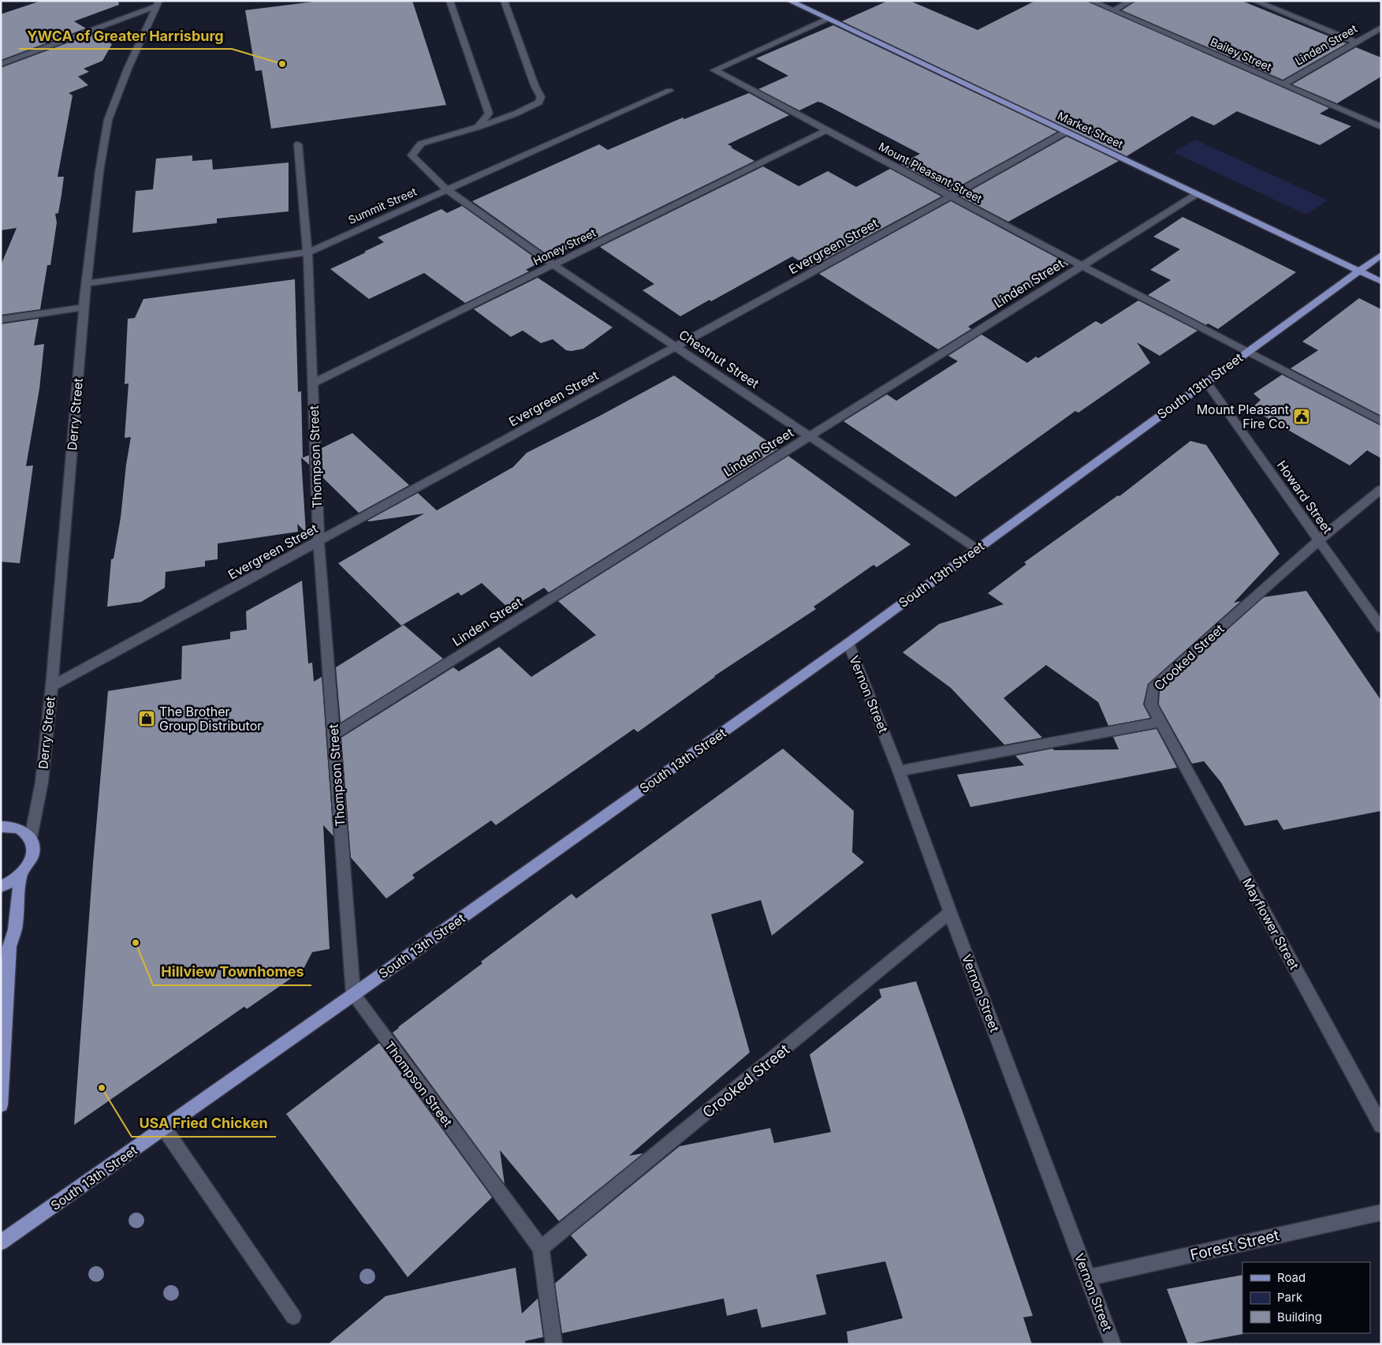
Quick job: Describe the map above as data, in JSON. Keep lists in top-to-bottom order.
{
  "streets": {
    "main road": ["Market Street", "South 13th Street"],
    "street": [
      "Linden Street",
      "Bailey Street",
      "Mount Pleasant Street",
      "Summit Street",
      "Evergreen Street",
      "Honey Street",
      "Chestnut Street",
      "Derry Street",
      "Thompson Street",
      "Howard Street",
      "Crooked Street",
      "Vernon Street",
      "Mayflower Street",
      "Forest Street"
    ]
  },
  "crossings": [
    ["Linden Street", "Bailey Street"],
    ["Linden Street", "Market Street"],
    ["Linden Street", "Mount Pleasant Street"],
    ["Linden Street", "Chestnut Street"],
    ["Linden Street", "Thompson Street"],
    ["Market Street", "Mount Pleasant Street"],
    ["Market Street", "Evergreen Street"],
    ["Market Street", "South 13th Street"],
    ["Mount Pleasant Street", "Evergreen Street"],
    ["Mount Pleasant Street", "Honey Street"],
    ["Mount Pleasant Street", "South 13th Street"],
    ["Summit Street", "Chestnut Street"],
    ["Summit Street", "Derry Street"],
    ["Summit Street", "Thompson Street"],
    ["Evergreen Street", "Chestnut Street"],
    ["Evergreen Street", "Derry Street"],
    ["Evergreen Street", "Thompson Street"],
    ["Honey Street", "Chestnut Street"],
    ["Honey Street", "Thompson Street"],
    ["Chestnut Street", "South 13th Street"],
    ["South 13th Street", "Thompson Street"],
    ["South 13th Street", "Howard Street"],
    ["South 13th Street", "Vernon Street"],
    ["Thompson Street", "Crooked Street"],
    ["Howard Street", "Crooked Street"],
    ["Crooked Street", "Vernon Street"],
    ["Crooked Street", "Mayflower Street"],
    ["Vernon Street", "Forest Street"]
  ],
  "places": {
    "other": ["YWCA of Greater Harrisburg", "Hillview Townhomes", "USA Fried Chicken"],
    "public building": ["Mount Pleasant Fire Co."],
    "shop": ["The Brother Group Distributor"]
  },
  "legend": ["Road", "Park", "Building"]
}
